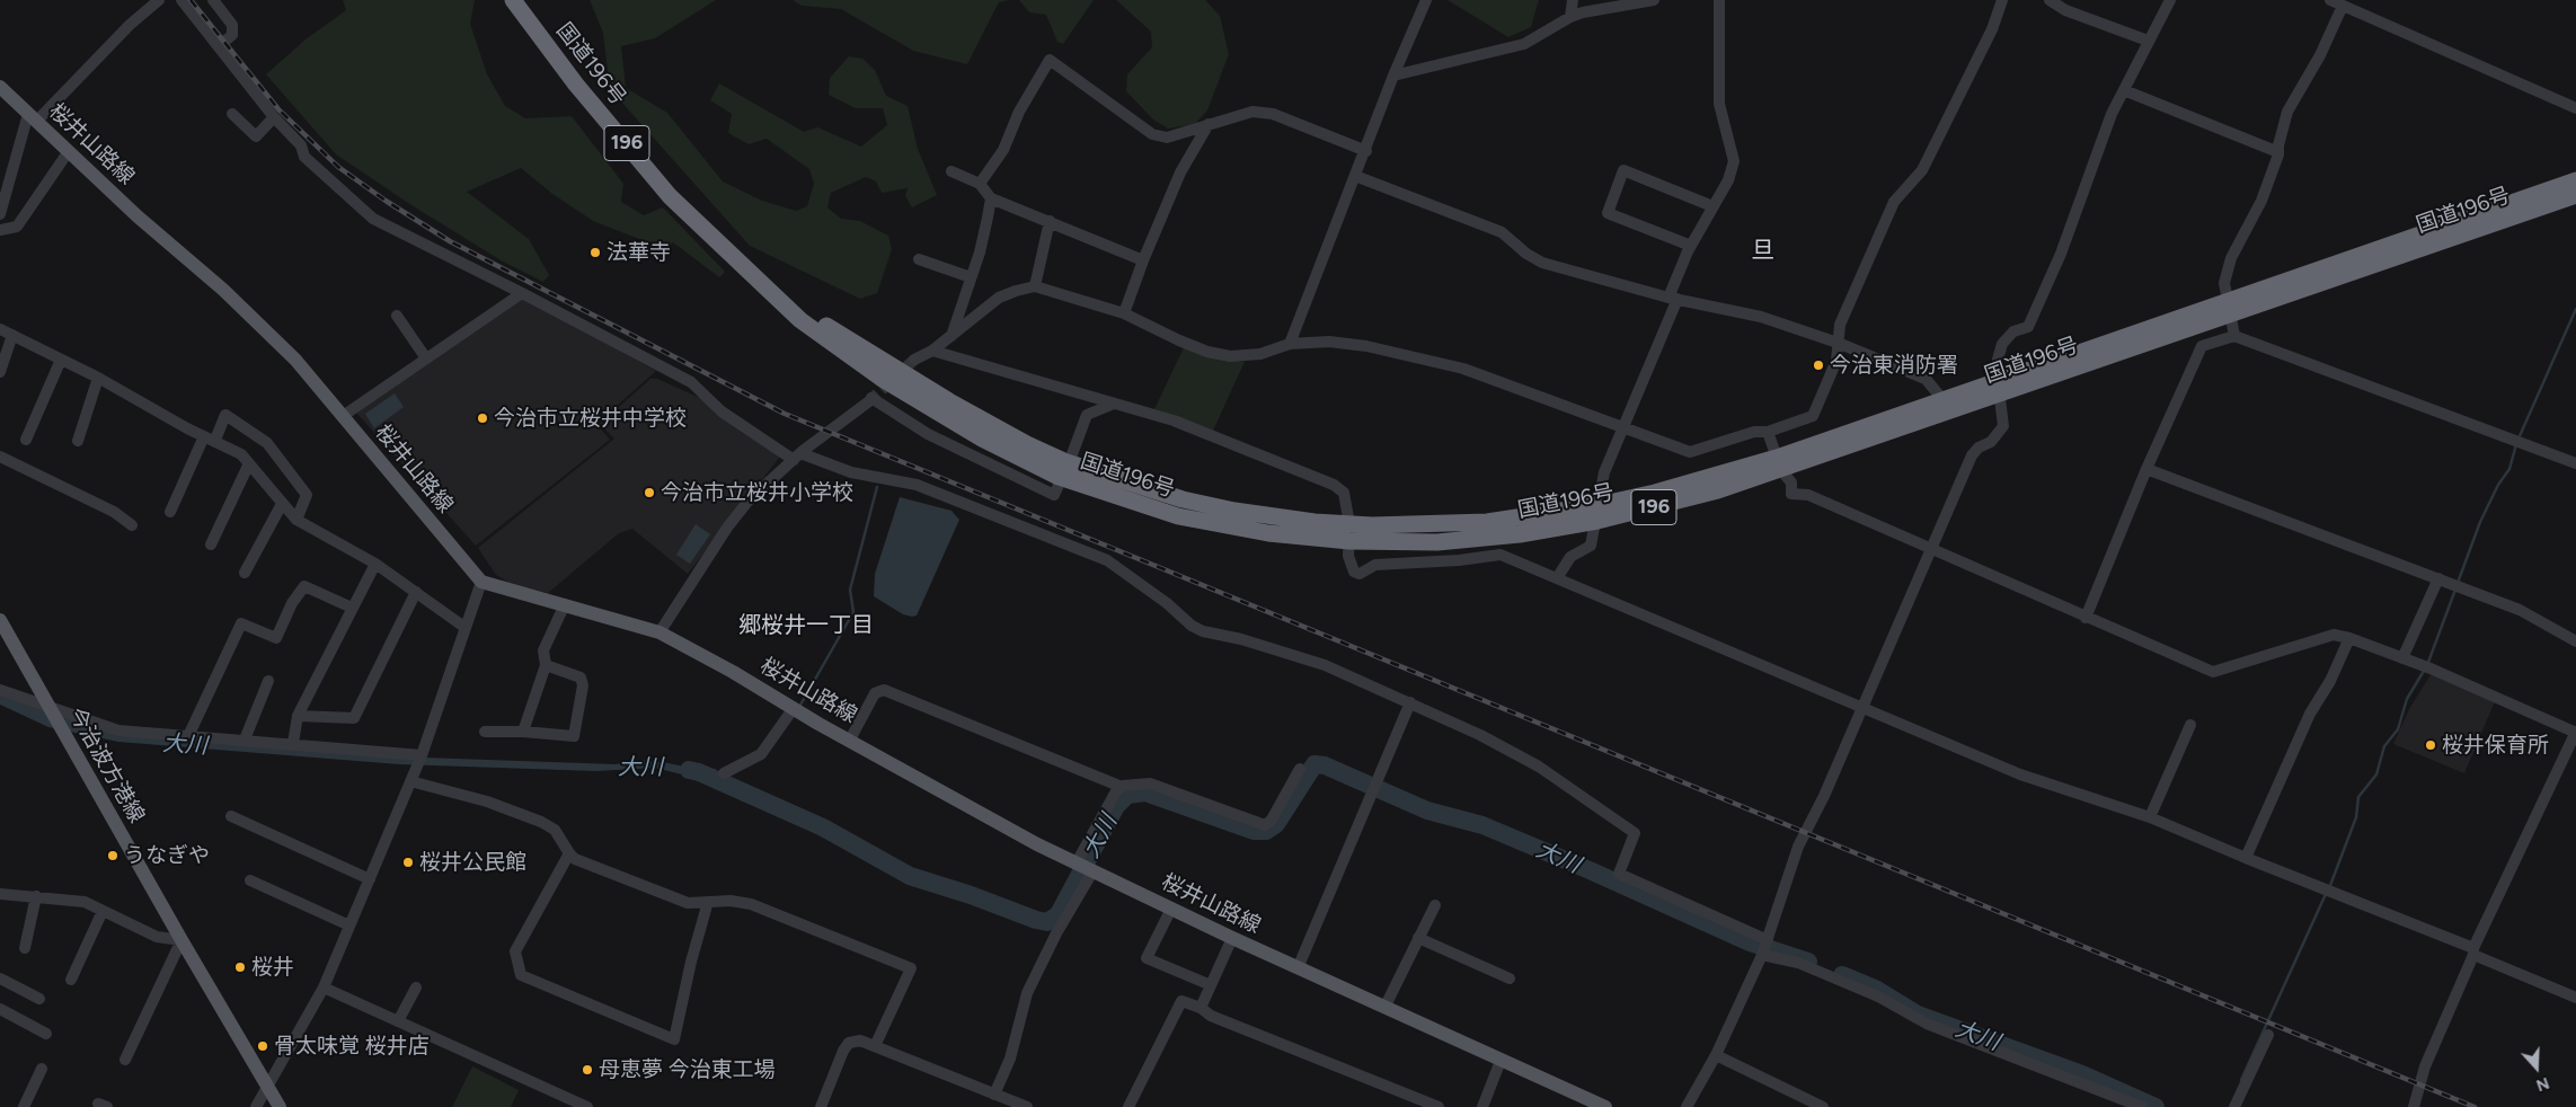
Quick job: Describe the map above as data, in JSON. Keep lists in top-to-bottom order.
{
  "streets": {
    "highway": ["国道196号", "196"],
    "main road": ["桜井山路線", "今治波方港線"]
  },
  "districts": ["旦", "郷桜井一丁目"],
  "water": ["大川"],
  "places": [
    "法華寺",
    "今治東消防署",
    "今治市立桜井中学校",
    "今治市立桜井小学校",
    "桜井保育所",
    "うなぎや",
    "桜井公民館",
    "桜井",
    "骨太味覚 桜井店",
    "母恵夢 今治東工場"
  ],
  "north": "bottom"
}
